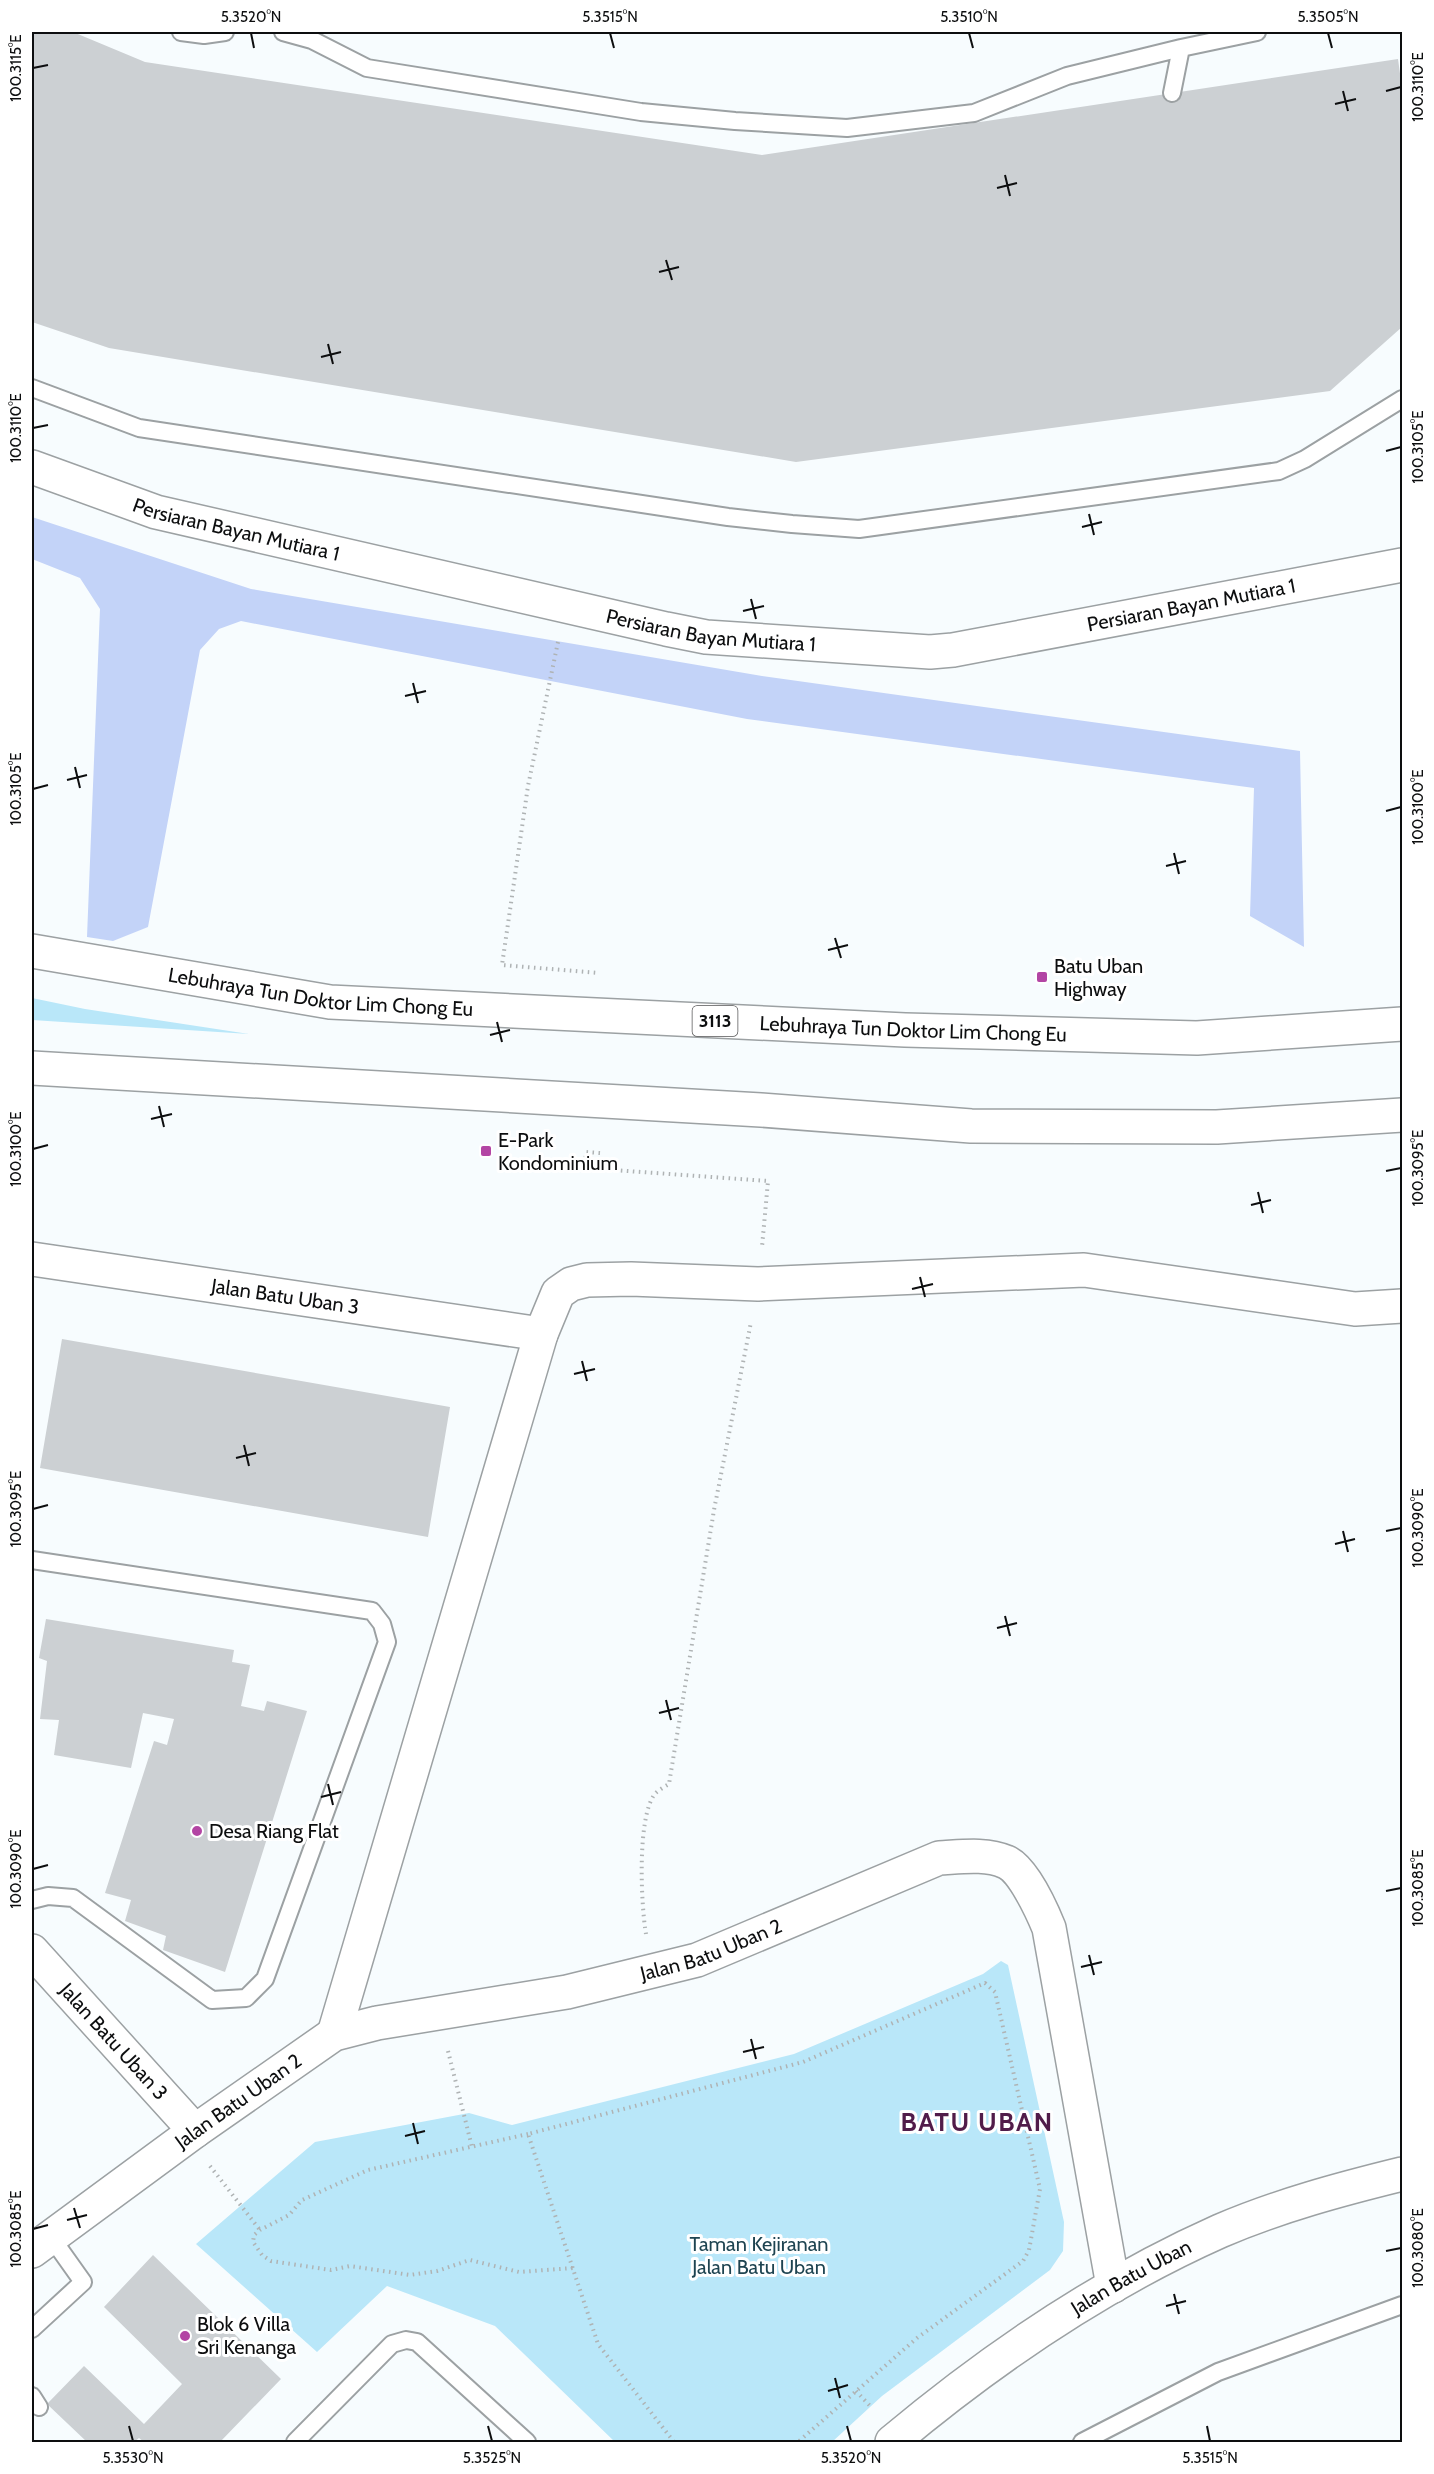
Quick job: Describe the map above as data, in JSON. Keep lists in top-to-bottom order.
{
  "streets": {
    "main road": [
      "Persiaran Bayan Mutiara 1",
      "Lebuhraya Tun Doktor Lim Chong Eu",
      "3113",
      "Jalan Batu Uban 3",
      "Jalan Batu Uban 2",
      "Jalan Batu Uban"
    ]
  },
  "crossings": [
    ["Jalan Batu Uban 3", "Jalan Batu Uban 2"],
    ["Jalan Batu Uban 2", "Jalan Batu Uban"]
  ],
  "districts": ["BATU UBAN"],
  "parks": ["Taman Kejiranan Jalan Batu Uban"],
  "places": {
    "transit": ["Batu Uban Highway", "E-Park Kondominium"],
    "other": ["Desa Riang Flat", "Blok 6 Villa Sri Kenanga"]
  },
  "coordinates": [
    "5.3520°N",
    "5.3515°N",
    "5.3510°N",
    "5.3505°N",
    "100.3115°E",
    "100.3110°E",
    "100.3105°E",
    "100.3100°E",
    "100.3095°E",
    "100.3090°E",
    "100.3085°E",
    "100.3080°E",
    "5.3530°N",
    "5.3525°N"
  ]
}
